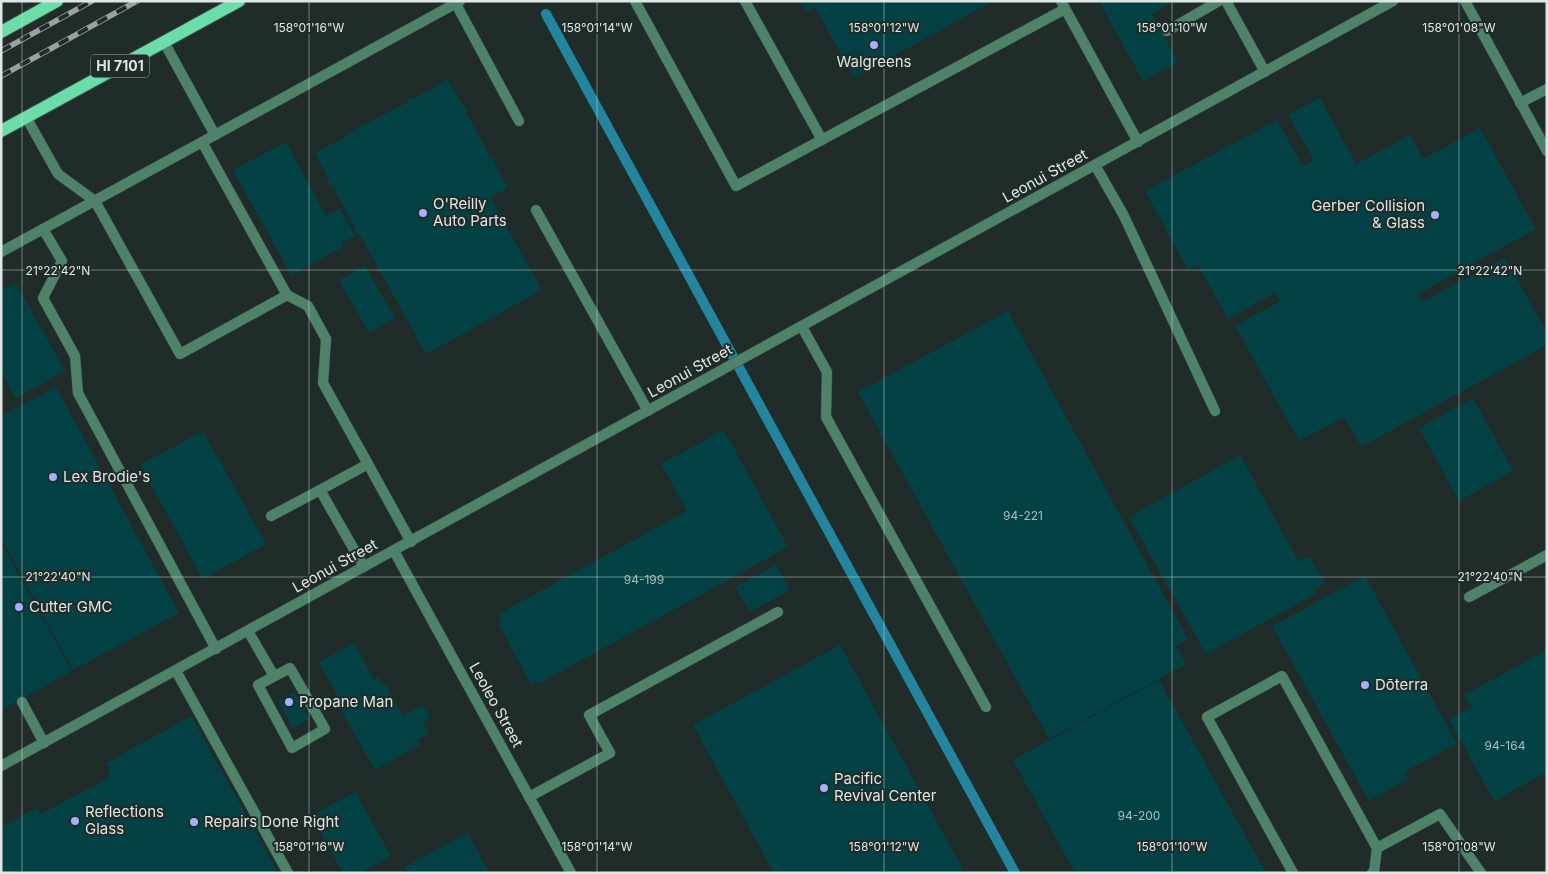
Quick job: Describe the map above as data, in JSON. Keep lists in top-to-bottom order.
{
  "streets": {
    "main road": ["HI 7101"],
    "street": ["Leonui Street", "Leoleo Street"]
  },
  "crossings": [
    ["Leonui Street", "Leoleo Street"]
  ],
  "places": [
    "Walgreens",
    "O'Reilly Auto Parts",
    "Gerber Collision & Glass",
    "Lex Brodie's",
    "Cutter GMC",
    "Dōterra",
    "Propane Man",
    "Pacific Revival Center",
    "Reflections Glass",
    "Repairs Done Right"
  ],
  "house_numbers": [
    "94-221",
    "94-199",
    "94-164",
    "94-200"
  ],
  "coordinates": [
    "158°01'16\"W",
    "158°01'14\"W",
    "158°01'12\"W",
    "158°01'10\"W",
    "158°01'08\"W",
    "21°22'42\"N",
    "21°22'40\"N"
  ]
}
